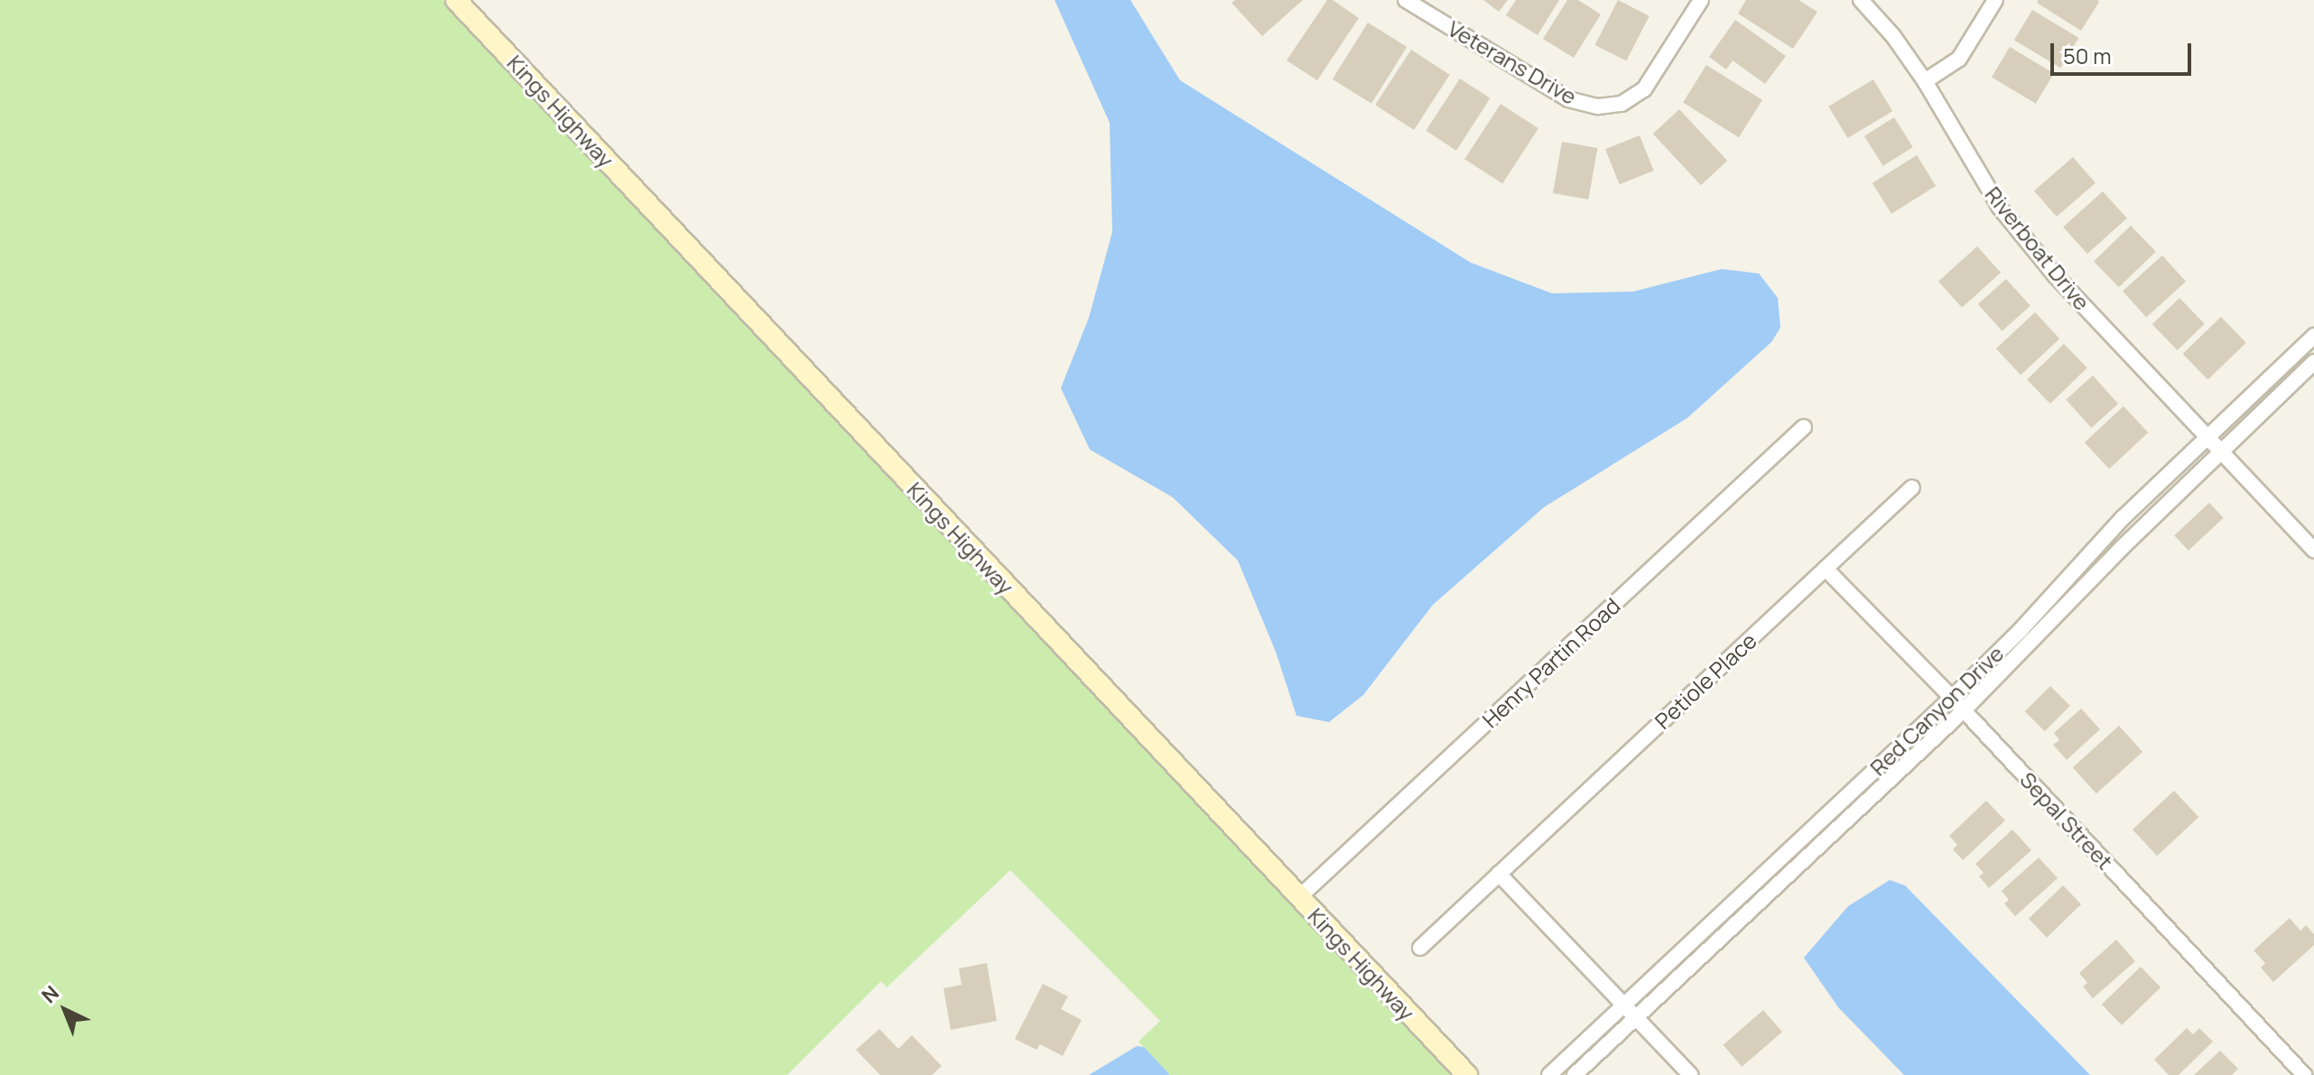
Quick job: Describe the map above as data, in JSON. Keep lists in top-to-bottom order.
{
  "streets": {
    "street": [
      "Veterans Drive",
      "Kings Highway",
      "Riverboat Drive",
      "Henry Partin Road",
      "Petiole Place",
      "Red Canyon Drive",
      "Sepal Street"
    ]
  },
  "crossings": [
    ["Kings Highway", "Henry Partin Road"],
    ["Riverboat Drive", "Red Canyon Drive"],
    ["Petiole Place", "Sepal Street"],
    ["Red Canyon Drive", "Sepal Street"]
  ],
  "scale_bar": "50 m",
  "north": "top left"
}
